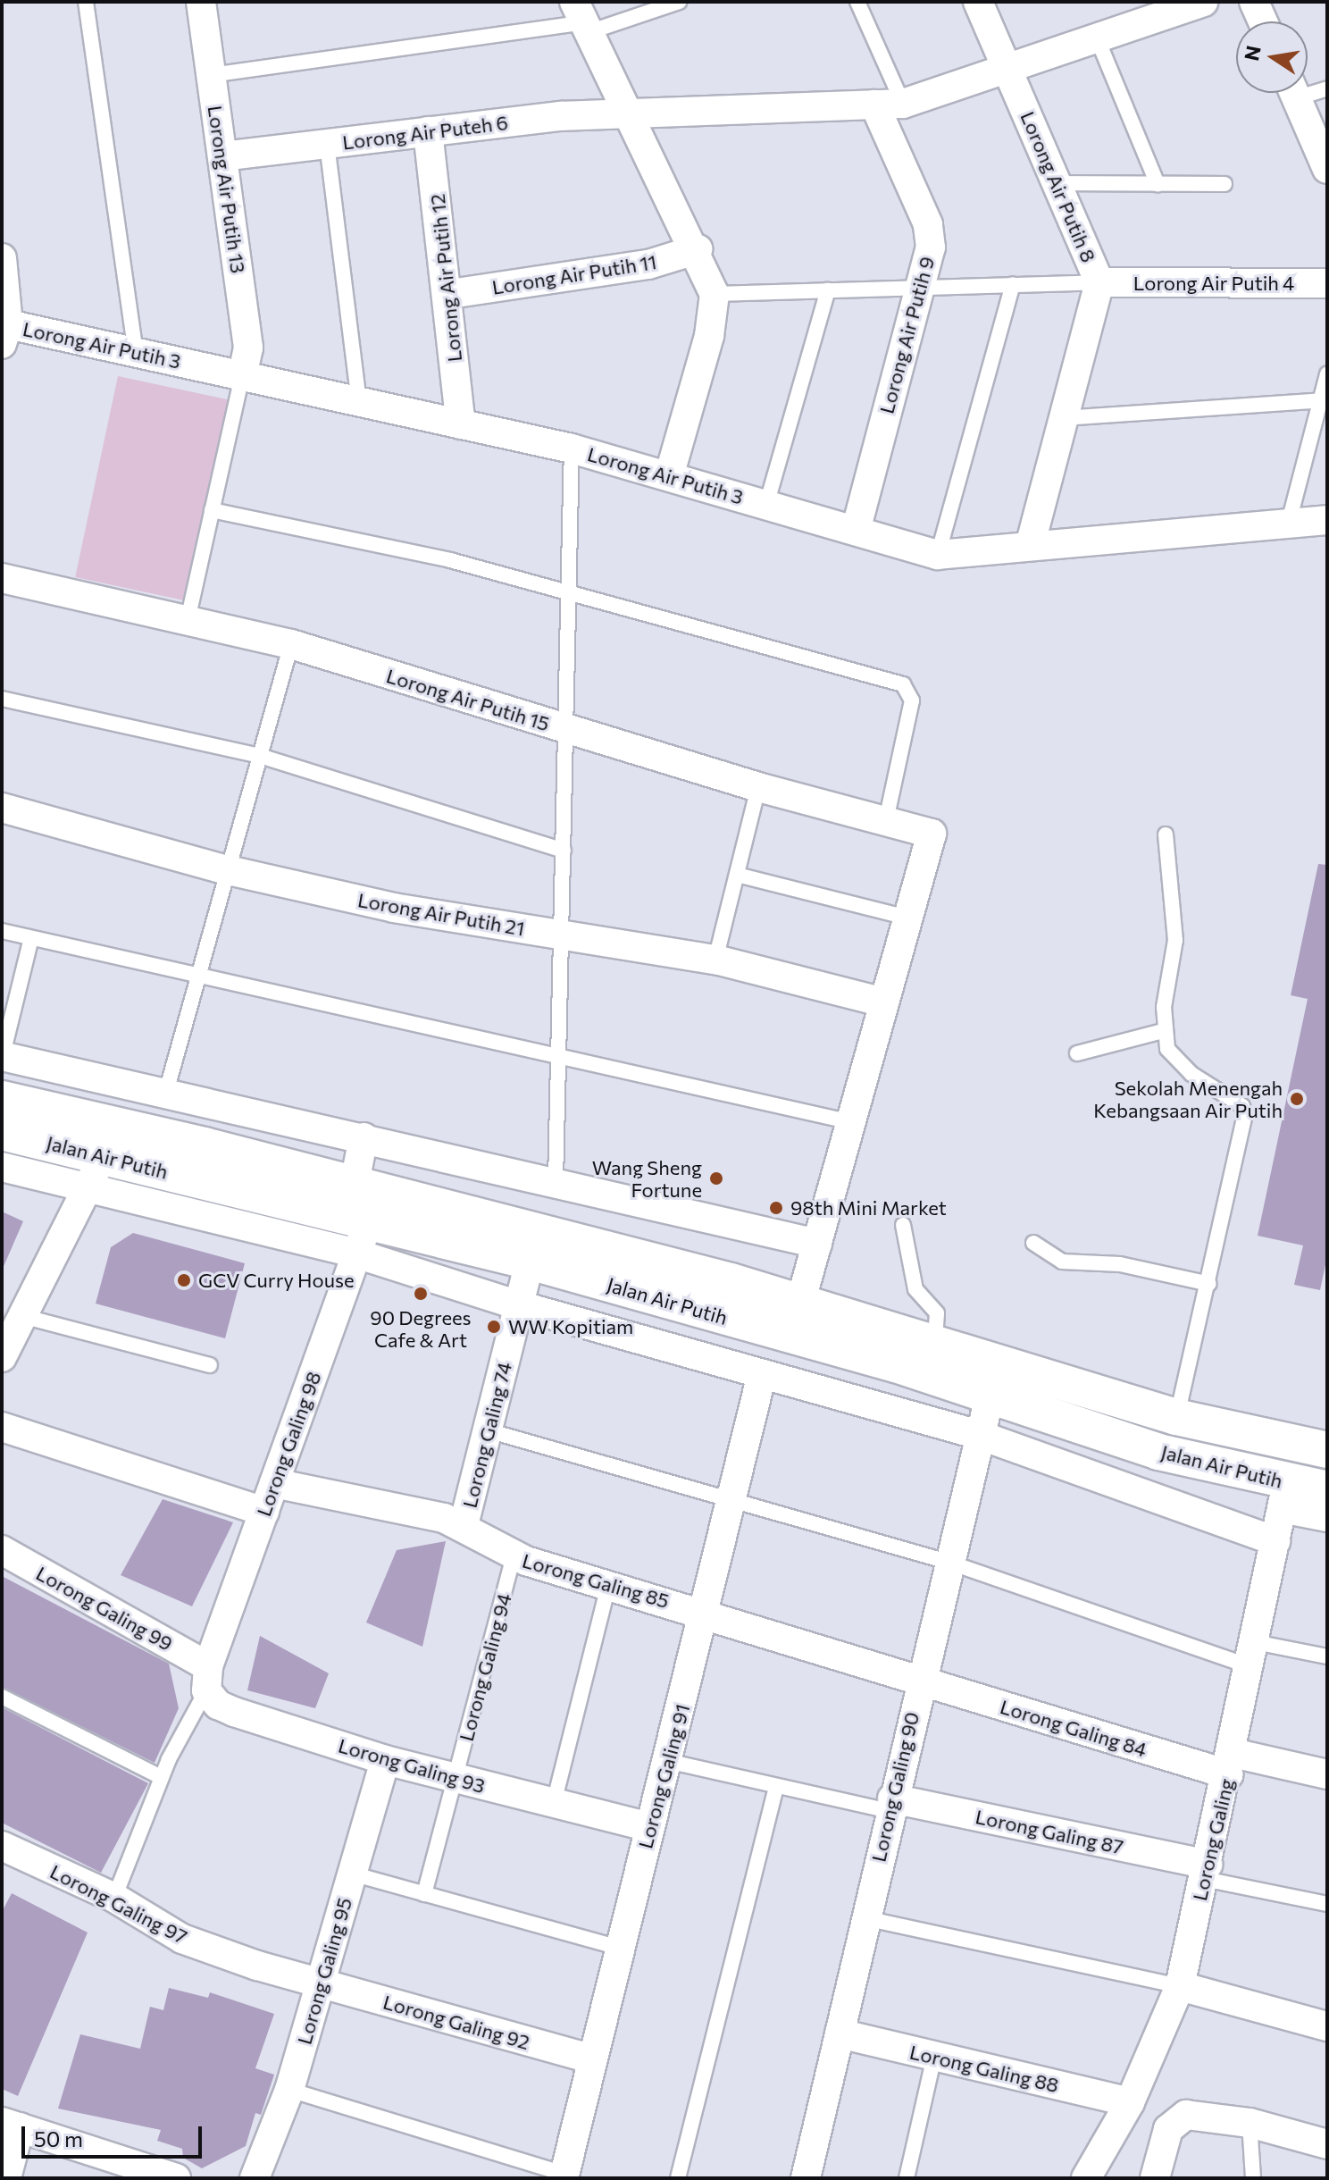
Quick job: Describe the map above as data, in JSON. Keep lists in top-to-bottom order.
{
  "streets": {
    "street": [
      "Lorong Air Puteh 6",
      "Lorong Air Putih 8",
      "Lorong Air Putih 13",
      "Lorong Air Putih 11",
      "Lorong Air Putih 12",
      "Lorong Air Putih 4",
      "Lorong Air Putih 9",
      "Lorong Air Putih 3",
      "Lorong Air Putih 15",
      "Lorong Air Putih 21",
      "Jalan Air Putih",
      "Lorong Galing 74",
      "Lorong Galing 98",
      "Lorong Galing 85",
      "Lorong Galing 99",
      "Lorong Galing 84",
      "Lorong Galing 93",
      "Lorong Galing 91",
      "Lorong Galing 90",
      "Lorong Galing 87",
      "Lorong Galing",
      "Lorong Galing 97",
      "Lorong Galing 95",
      "Lorong Galing 92",
      "Lorong Galing 88"
    ],
    "lane": ["Lorong Galing 94"]
  },
  "crossings": [
    ["Lorong Air Puteh 6", "Lorong Air Putih 8"],
    ["Lorong Air Puteh 6", "Lorong Air Putih 13"],
    ["Lorong Air Puteh 6", "Lorong Air Putih 12"],
    ["Lorong Air Puteh 6", "Lorong Air Putih 9"],
    ["Lorong Air Putih 8", "Lorong Air Putih 4"],
    ["Lorong Air Putih 8", "Lorong Air Putih 3"],
    ["Lorong Air Putih 13", "Lorong Air Putih 3"],
    ["Lorong Air Putih 11", "Lorong Air Putih 12"],
    ["Lorong Air Putih 12", "Lorong Air Putih 3"],
    ["Lorong Air Putih 9", "Lorong Air Putih 3"],
    ["Jalan Air Putih", "Lorong Galing 74"],
    ["Jalan Air Putih", "Lorong Galing 98"],
    ["Jalan Air Putih", "Lorong Galing 90"],
    ["Jalan Air Putih", "Lorong Galing"],
    ["Lorong Galing 74", "Lorong Galing 85"],
    ["Lorong Galing 98", "Lorong Galing 85"],
    ["Lorong Galing 98", "Lorong Galing 99"],
    ["Lorong Galing 98", "Lorong Galing 93"],
    ["Lorong Galing 85", "Lorong Galing 94"],
    ["Lorong Galing 85", "Lorong Galing 84"],
    ["Lorong Galing 85", "Lorong Galing 91"],
    ["Lorong Galing 85", "Lorong Galing 90"],
    ["Lorong Galing 99", "Lorong Galing 93"],
    ["Lorong Galing 94", "Lorong Galing 93"],
    ["Lorong Galing 84", "Lorong Galing 90"],
    ["Lorong Galing 84", "Lorong Galing"],
    ["Lorong Galing 93", "Lorong Galing 91"],
    ["Lorong Galing 93", "Lorong Galing 95"],
    ["Lorong Galing 91", "Lorong Galing 92"],
    ["Lorong Galing 90", "Lorong Galing 87"],
    ["Lorong Galing 90", "Lorong Galing 88"],
    ["Lorong Galing 87", "Lorong Galing"],
    ["Lorong Galing", "Lorong Galing 88"],
    ["Lorong Galing 97", "Lorong Galing 95"],
    ["Lorong Galing 97", "Lorong Galing 92"],
    ["Lorong Galing 95", "Lorong Galing 92"]
  ],
  "places": [
    "Sekolah Menengah Kebangsaan Air Putih",
    "Wang Sheng Fortune",
    "98th Mini Market",
    "GCV Curry House",
    "90 Degrees Cafe & Art",
    "WW Kopitiam"
  ],
  "scale_bar": "50 m",
  "north": "left"
}
